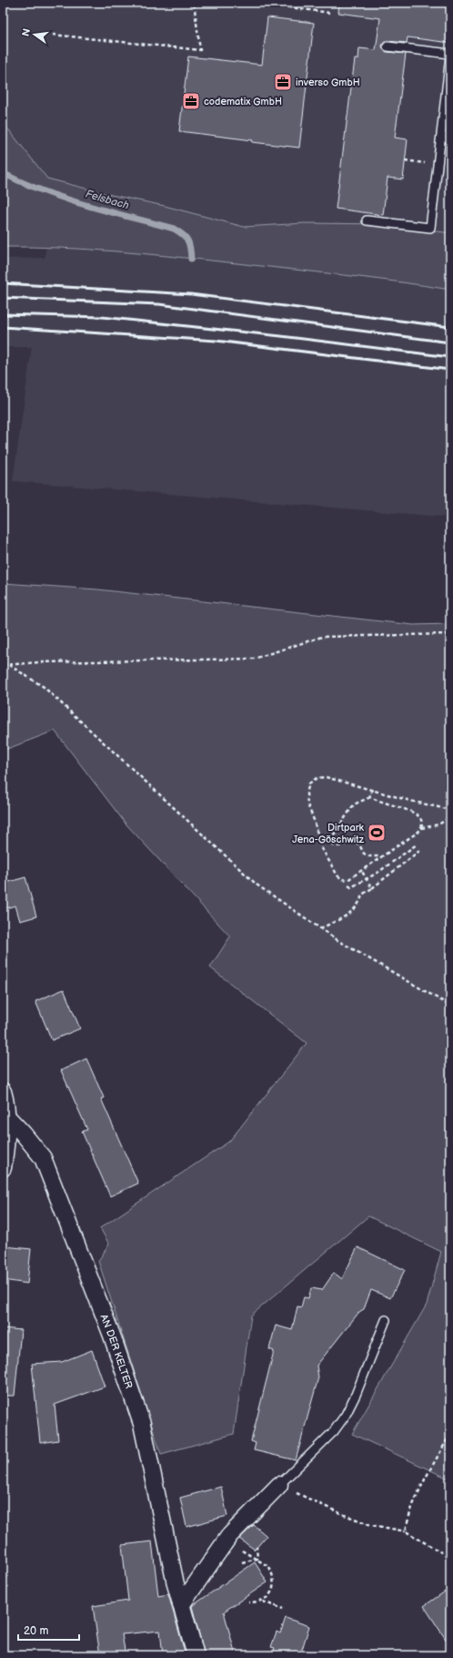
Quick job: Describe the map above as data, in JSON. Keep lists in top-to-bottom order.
{
  "streets": {
    "street": ["AN DER KELTER"]
  },
  "water": ["Felsbach"],
  "places": {
    "office": ["inverso GmbH", "codematix GmbH"],
    "sports": ["Dirtpark Jena-Göschwitz"]
  },
  "scale_bar": "20 m",
  "north": "left"
}
